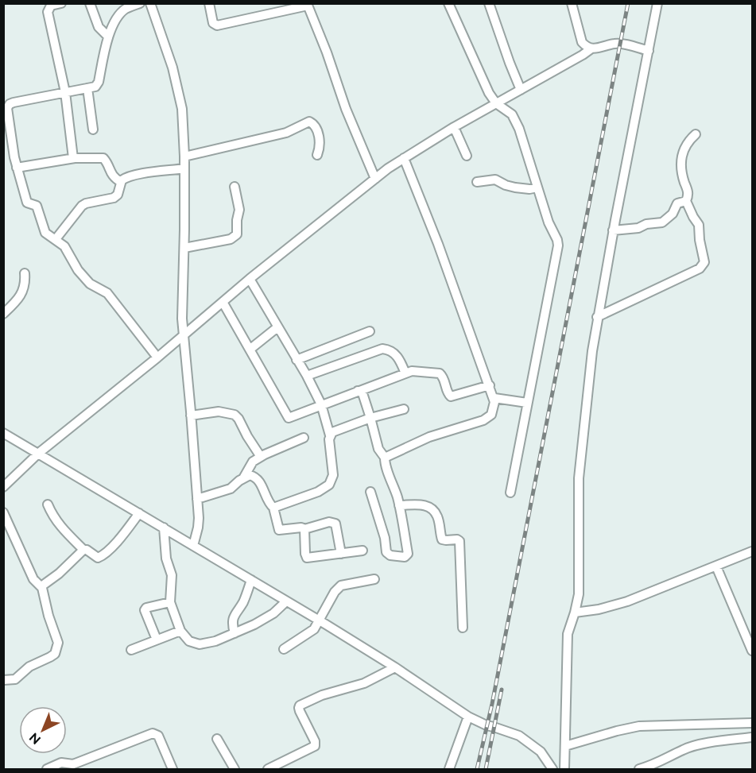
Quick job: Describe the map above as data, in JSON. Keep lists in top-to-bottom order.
{
  "north": "bottom left"
}
